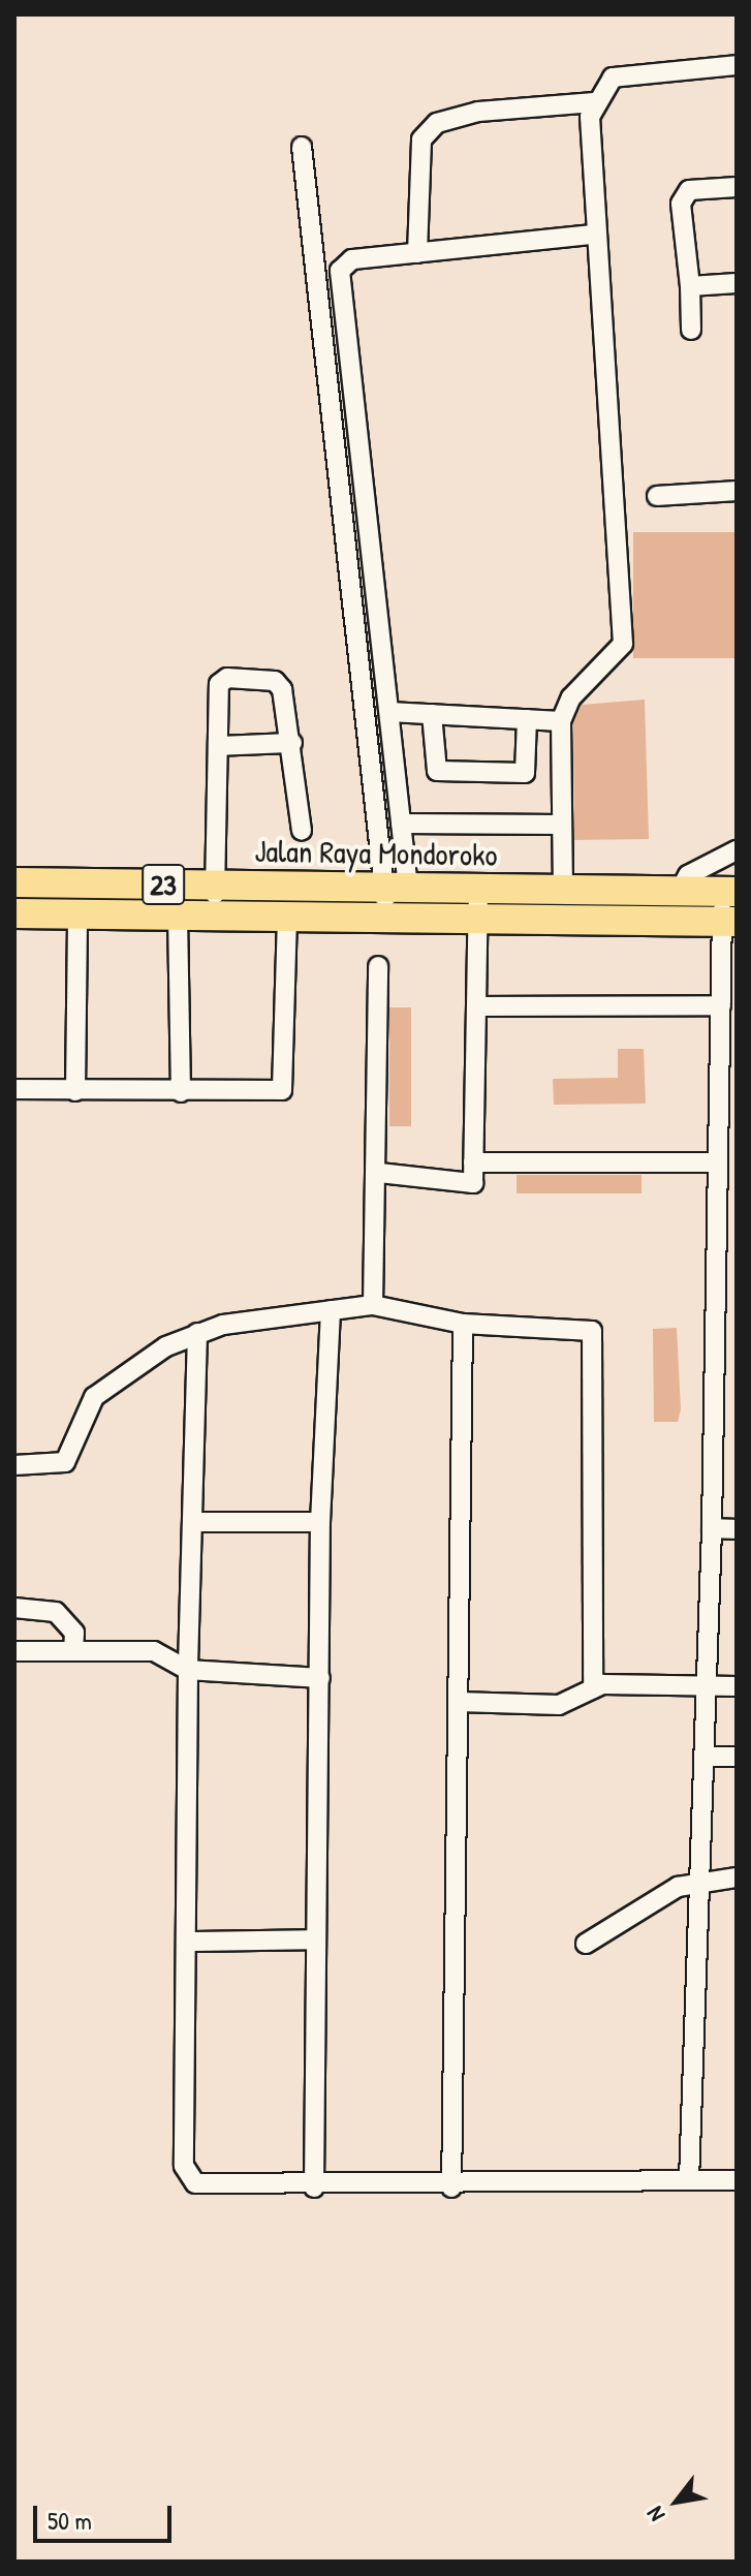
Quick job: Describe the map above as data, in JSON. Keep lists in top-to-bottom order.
{
  "streets": {
    "highway": ["Jalan Raya Mondoroko", "23"]
  },
  "scale_bar": "50 m",
  "north": "bottom left"
}
